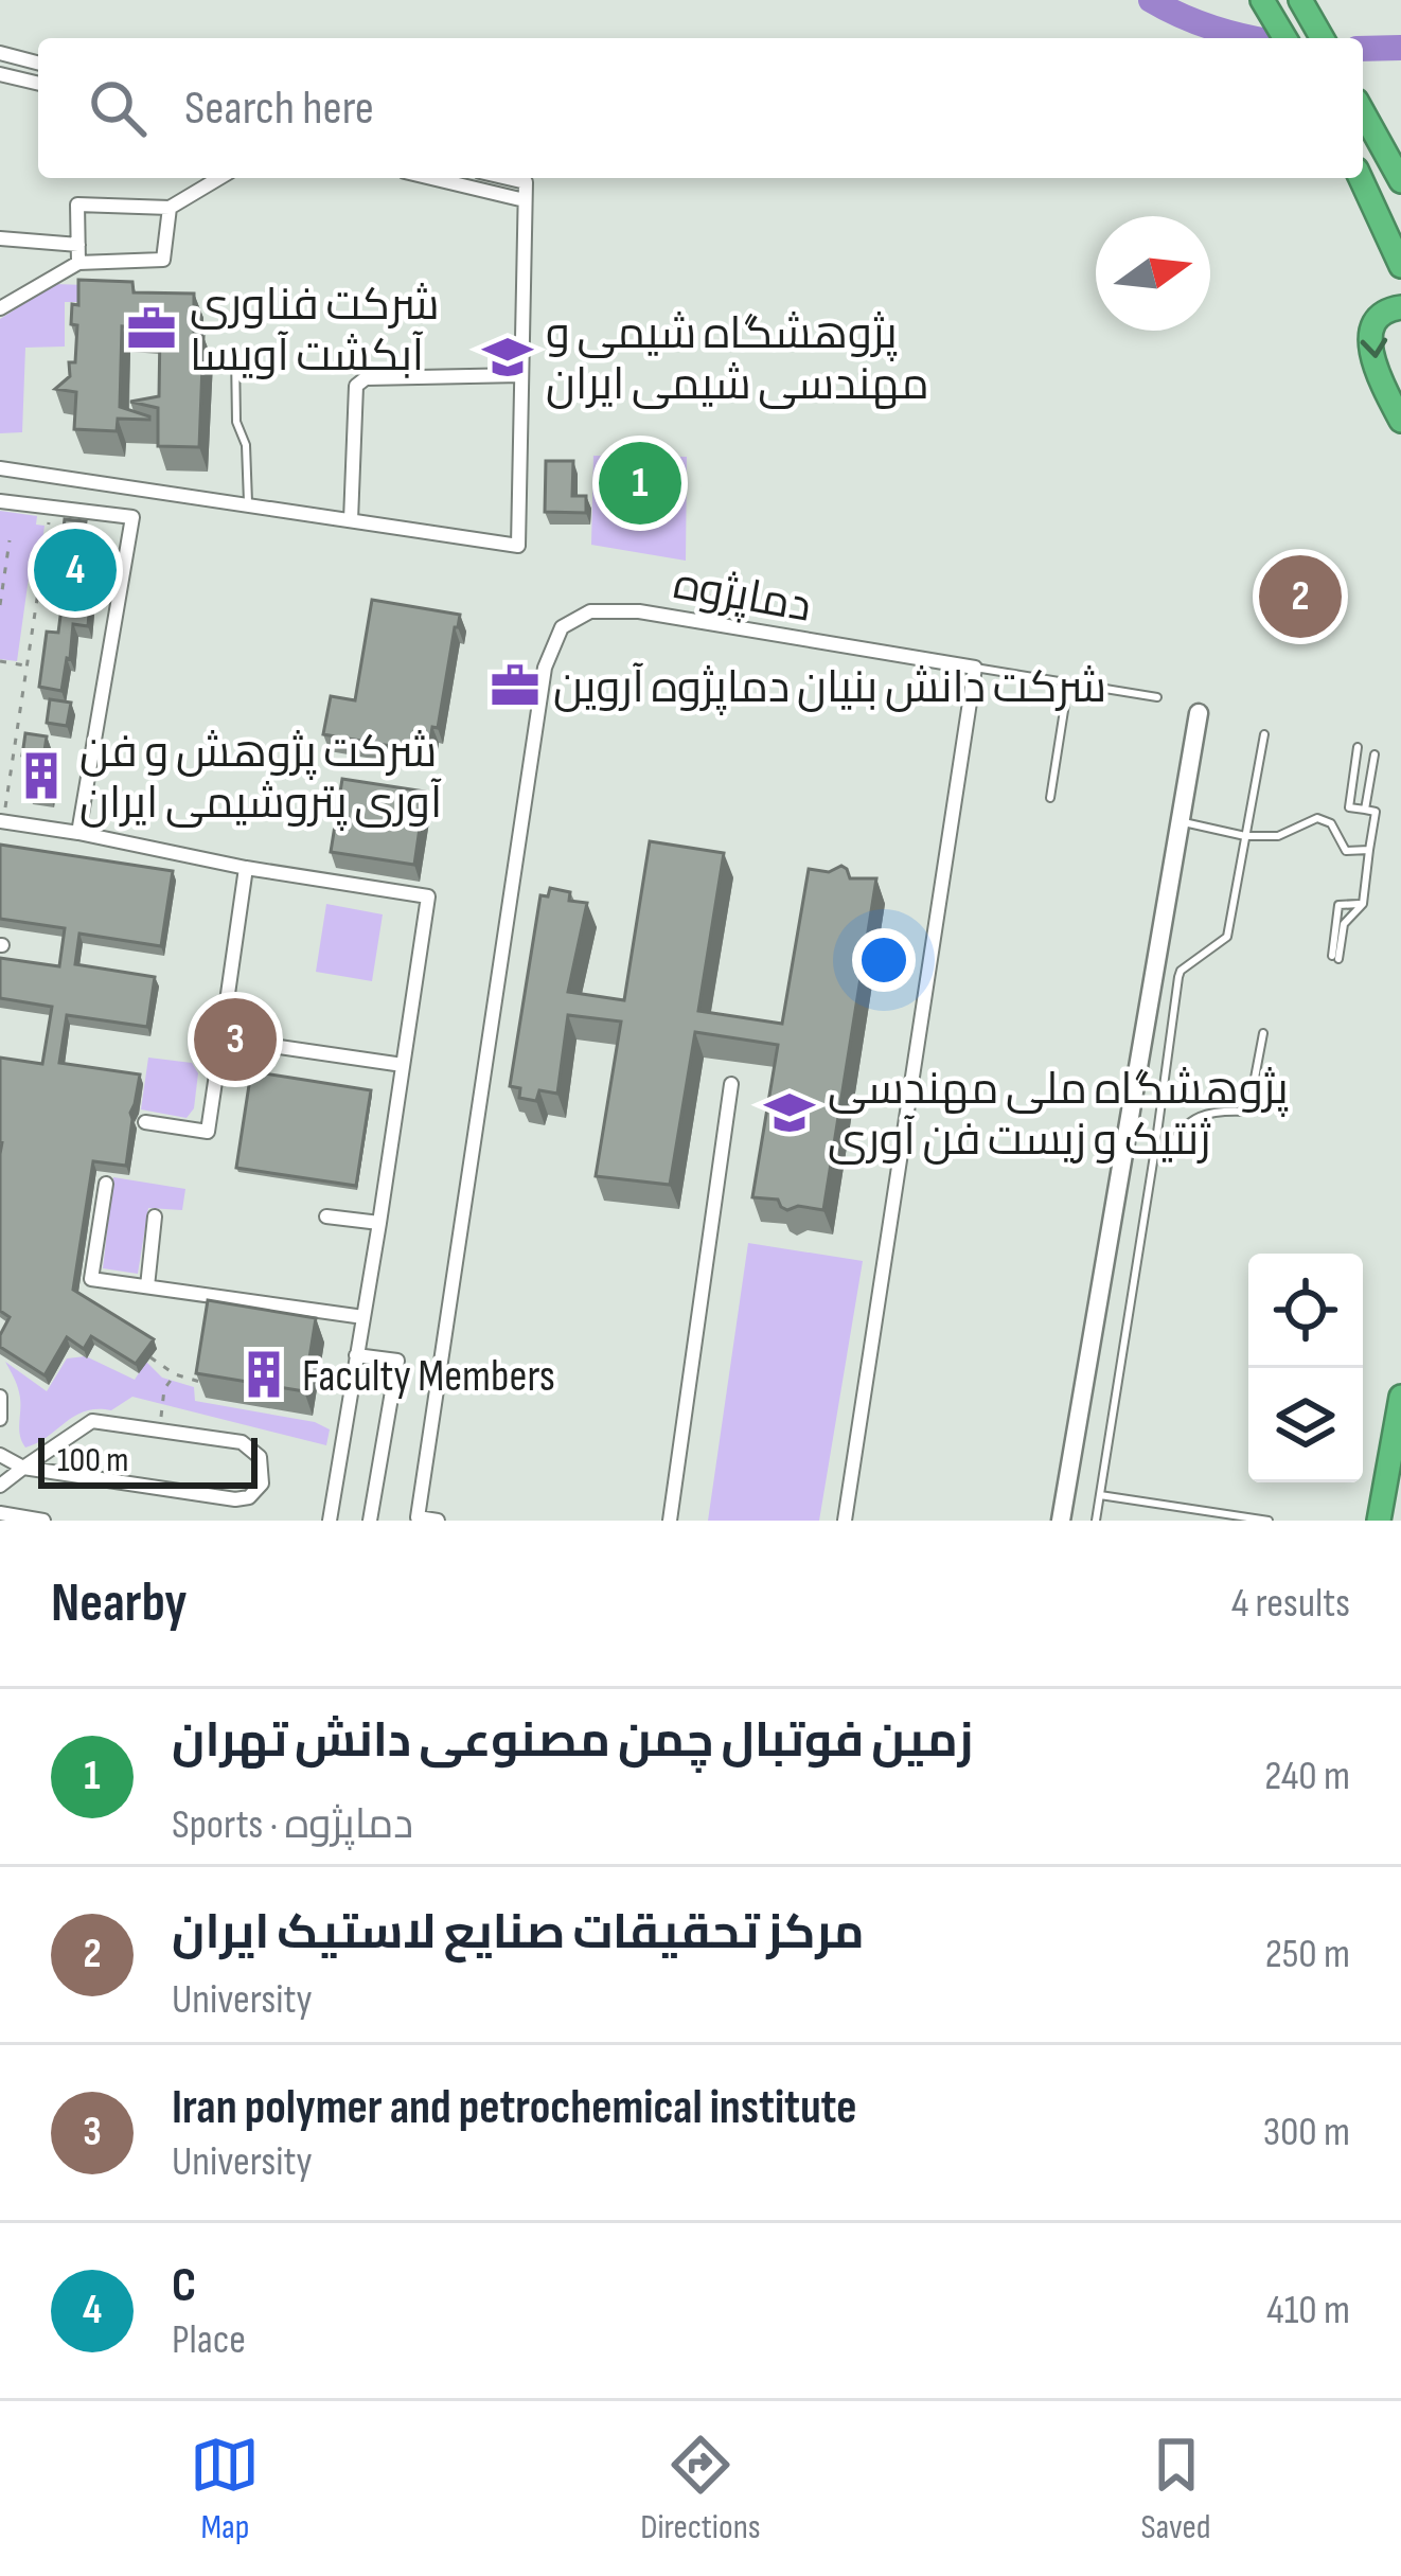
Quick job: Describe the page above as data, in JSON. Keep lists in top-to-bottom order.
{
  "streets": {
    "street": ["دماپژوه"]
  },
  "places": {
    "office": ["شرکت فناوری آبکشت آویسا", "شرکت دانش بنیان دماپژوه آروین"],
    "school or university": ["پژوهشگاه شیمی و مهندسی شیمی ایران", "پژوهشگاه ملی مهندسی ژنتیک و زیست فن آوری"],
    "building": ["شرکت پژوهش و فن آوری پتروشیمی ایران", "Faculty Members"]
  },
  "scale_bar": "100 m",
  "north": "right",
  "page": {
    "search": "Search here",
    "pins": [
      "1",
      "4",
      "2",
      "3"
    ],
    "scale": "100 m",
    "heading": ["Nearby", "4 results"],
    "list": [
      {
        "mark": "1",
        "name": "زمین فوتبال چمن مصنوعی دانش تهران",
        "note": "Sports · دماپژوه",
        "value": "240 m"
      },
      {
        "mark": "2",
        "name": "مرکز تحقیقات صنایع لاستیک ایران",
        "note": "University",
        "value": "250 m"
      },
      {
        "mark": "3",
        "name": "Iran polymer and petrochemical institute",
        "note": "University",
        "value": "300 m"
      },
      {
        "mark": "4",
        "name": "C",
        "note": "Place",
        "value": "410 m"
      }
    ],
    "nav": ["Map", "Directions", "Saved"]
  }
}
